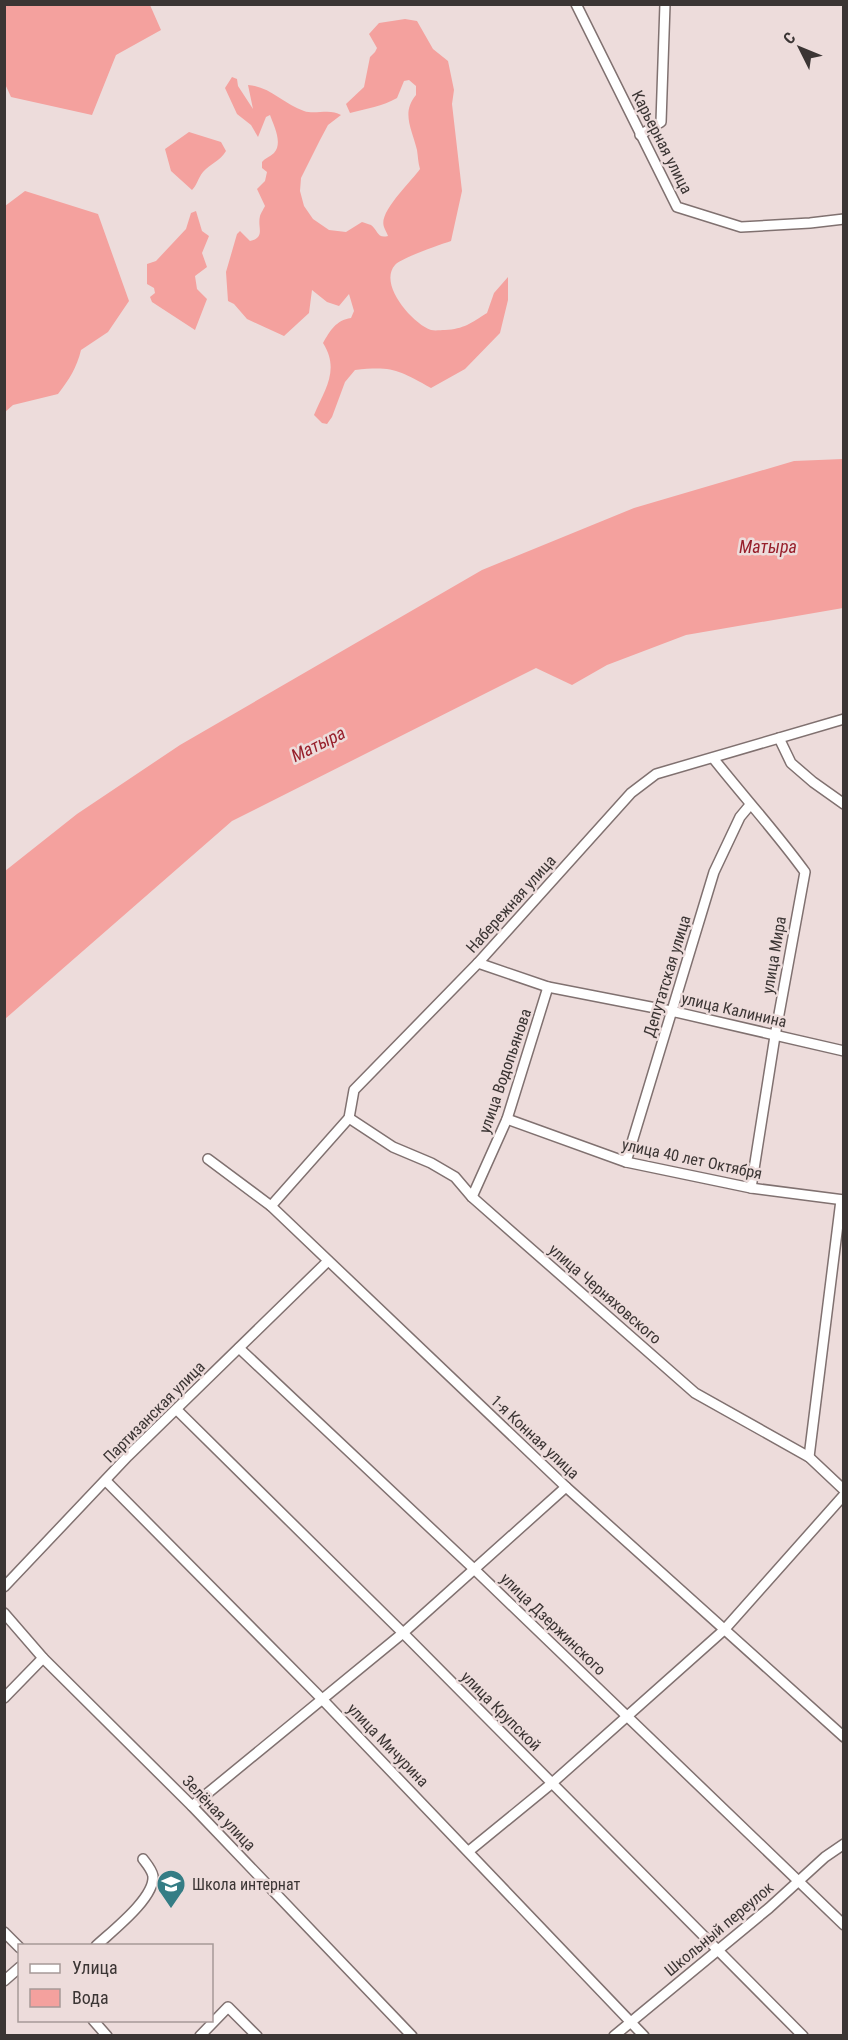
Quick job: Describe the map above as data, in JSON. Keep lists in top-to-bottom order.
{
  "streets": {
    "street": [
      "Карьерная улица",
      "Набережная улица",
      "улица Мира",
      "Депутатская улица",
      "улица Калинина",
      "улица Водопьянова",
      "улица 40 лет Октября",
      "улица Черняховского",
      "Партизанская улица",
      "1-я Конная улица",
      "улица Дзержинского",
      "улица Крупской",
      "улица Мичурина",
      "Зелёная улица",
      "Школьный переулок"
    ]
  },
  "crossings": [
    ["Набережная улица", "улица Мира"],
    ["Набережная улица", "улица Калинина"],
    ["Набережная улица", "улица Черняховского"],
    ["Набережная улица", "1-я Конная улица"],
    ["улица Мира", "Депутатская улица"],
    ["улица Мира", "улица Калинина"],
    ["улица Мира", "улица 40 лет Октября"],
    ["Депутатская улица", "улица Калинина"],
    ["Депутатская улица", "улица 40 лет Октября"],
    ["улица Калинина", "улица Водопьянова"],
    ["улица Водопьянова", "улица 40 лет Октября"],
    ["улица Водопьянова", "улица Черняховского"],
    ["улица 40 лет Октября", "улица Черняховского"],
    ["Партизанская улица", "1-я Конная улица"],
    ["Партизанская улица", "улица Дзержинского"],
    ["Партизанская улица", "улица Крупской"],
    ["Партизанская улица", "улица Мичурина"],
    ["улица Дзержинского", "Школьный переулок"],
    ["улица Крупской", "Школьный переулок"],
    ["улица Мичурина", "Школьный переулок"]
  ],
  "water": ["Матыра"],
  "places": {
    "school or university": ["Школа интернат"]
  },
  "legend": ["Улица", "Вода"],
  "north": "top left"
}
